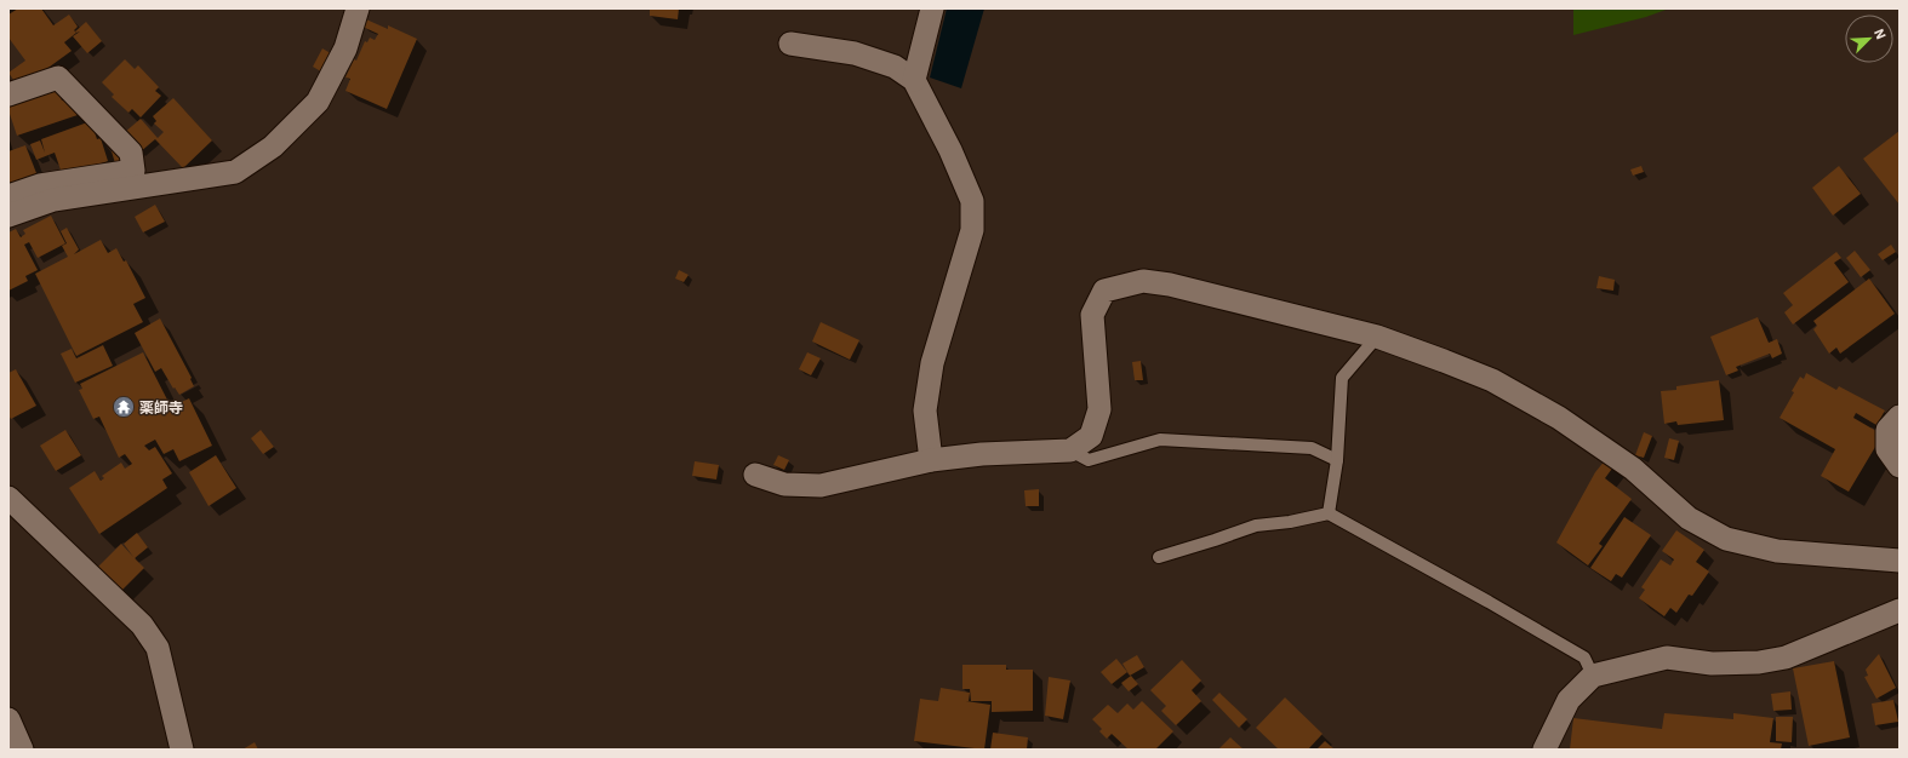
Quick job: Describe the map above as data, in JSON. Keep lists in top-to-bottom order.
{
  "places": {
    "temple": ["薬師寺"]
  },
  "north": "top right"
}
